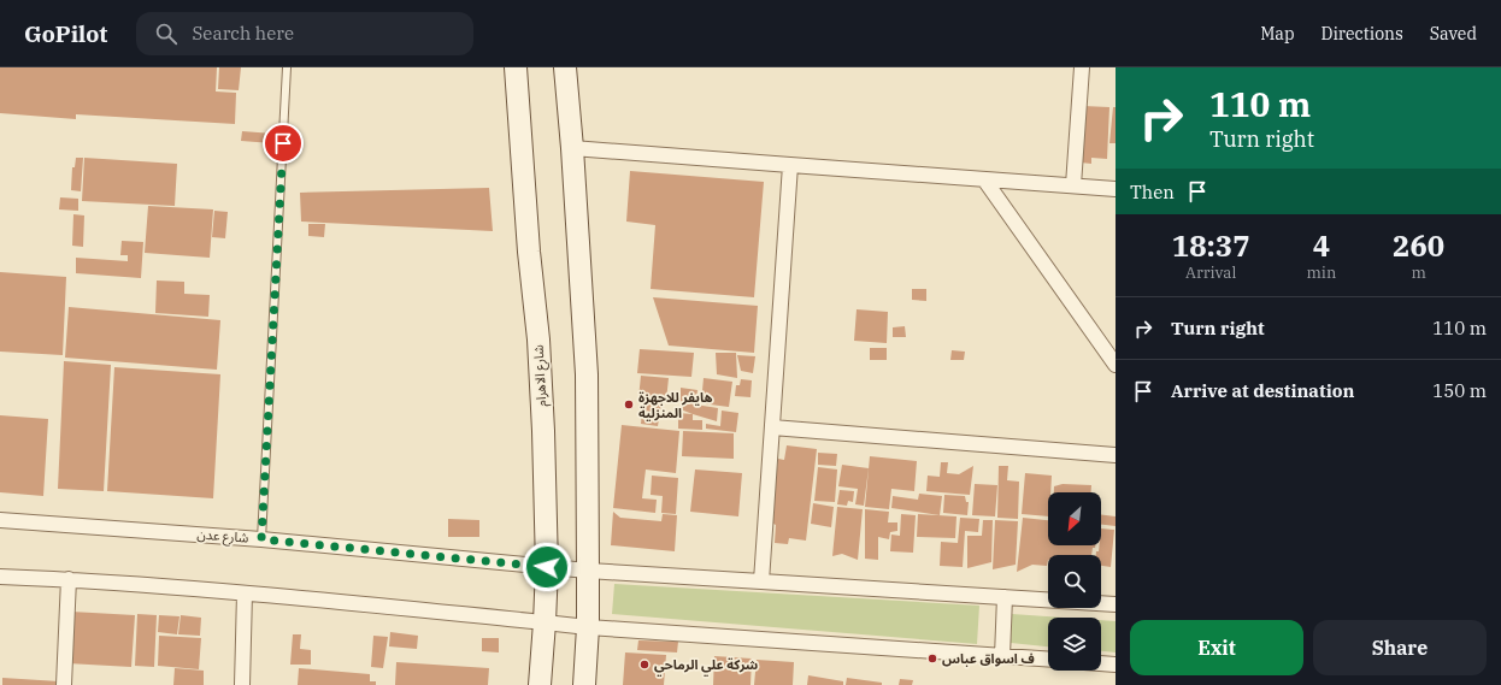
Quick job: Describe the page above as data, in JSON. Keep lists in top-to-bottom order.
{
  "streets": {
    "main road": ["شارع الاهرام"],
    "street": ["شارع عدن"]
  },
  "crossings": [
    ["شارع الاهرام", "شارع عدن"]
  ],
  "places": ["هايفر للاجهزة المنزلية", "ف اسواق عباس", "شركة علي الرماحي"],
  "north": "bottom left",
  "page": {
    "header": "GoPilot",
    "search": "Search here",
    "nav": ["Map", "Directions", "Saved"],
    "turn": ["110 m", "Turn right"],
    "then": "Then",
    "eta": [
      "18:37",
      "Arrival",
      "4",
      "min",
      "260",
      "m"
    ],
    "list": [
      {
        "name": "Turn right",
        "value": "110 m"
      },
      {
        "name": "Arrive at destination",
        "value": "150 m"
      }
    ],
    "buttons": ["Exit", "Share"]
  }
}
